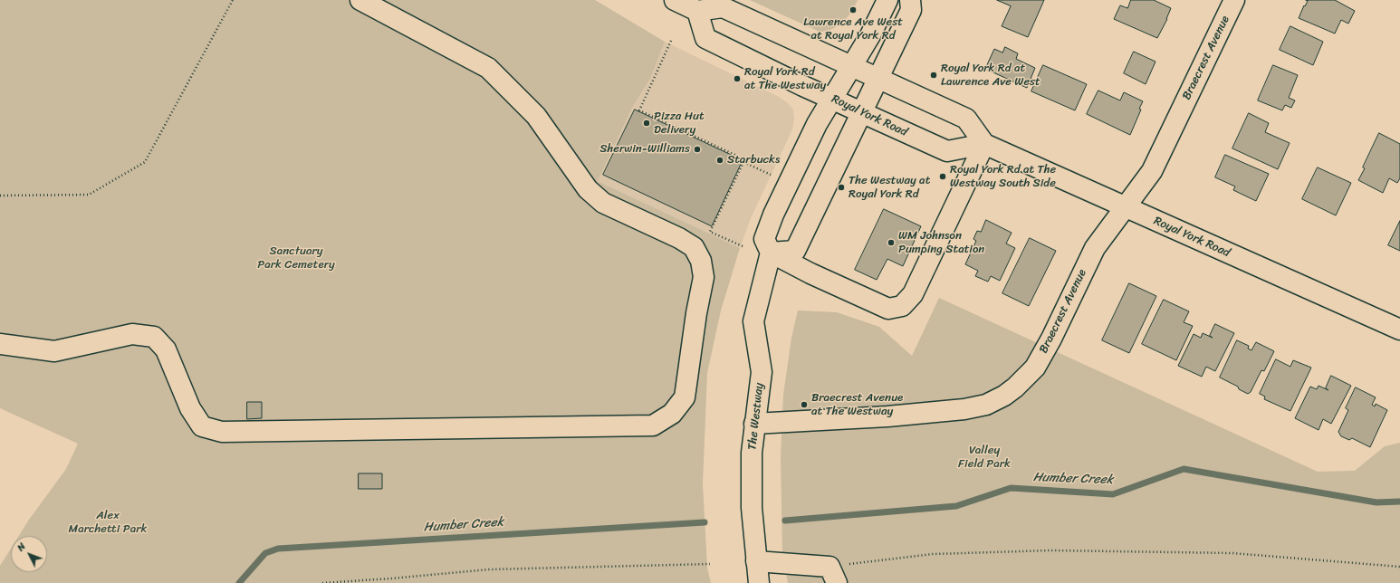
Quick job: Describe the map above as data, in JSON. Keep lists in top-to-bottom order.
{
  "streets": {
    "main road": ["Braecrest Avenue", "Royal York Road", "The Westway"]
  },
  "crossings": [
    ["Braecrest Avenue", "Royal York Road"],
    ["Braecrest Avenue", "The Westway"]
  ],
  "water": ["Humber Creek"],
  "parks": ["Sanctuary Park Cemetery", "Valley Field Park", "Alex Marchetti Park"],
  "places": [
    "Lawrence Ave West at Royal York Rd",
    "Royal York Rd at Lawrence Ave West",
    "Royal York Rd at The Westway",
    "Pizza Hut Delivery",
    "Sherwin-Williams",
    "Starbucks",
    "Royal York Rd at The Westway South Side",
    "The Westway at Royal York Rd",
    "WM Johnson Pumping Station",
    "Braecrest Avenue at The Westway"
  ],
  "north": "top left"
}
